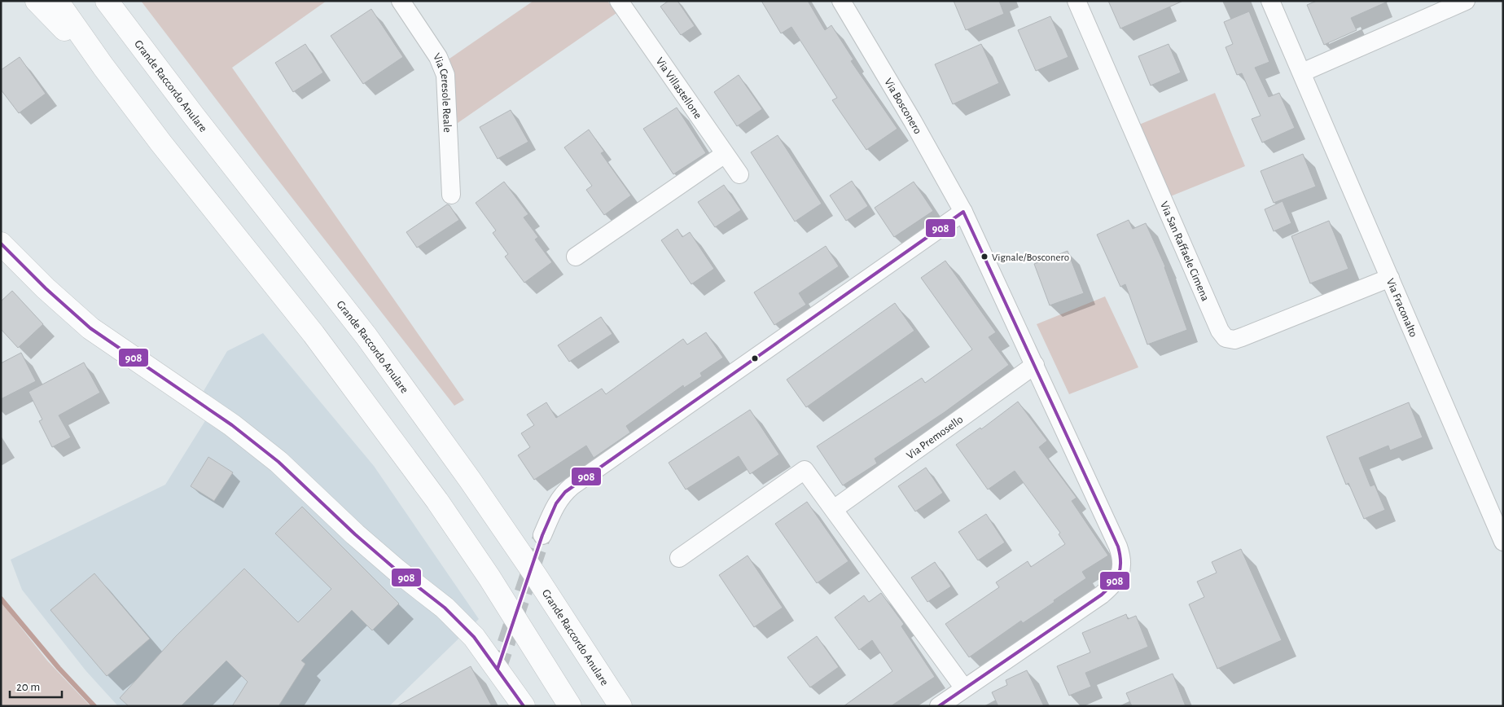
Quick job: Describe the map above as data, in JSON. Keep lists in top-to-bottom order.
{
  "streets": {
    "main road": ["Grande Raccordo Anulare"],
    "street": [
      "Via Villastellone",
      "Via Ceresole Reale",
      "Via Bosconero",
      "Via San Raffaele Cimena",
      "Via Fraconalto",
      "Via Premosello"
    ]
  },
  "crossings": [
    ["Via Bosconero", "Via Premosello"],
    ["Via San Raffaele Cimena", "Via Fraconalto"]
  ],
  "places": ["Vignale/Bosconero"],
  "lines": ["transit line 908"],
  "scale_bar": "20 m"
}
